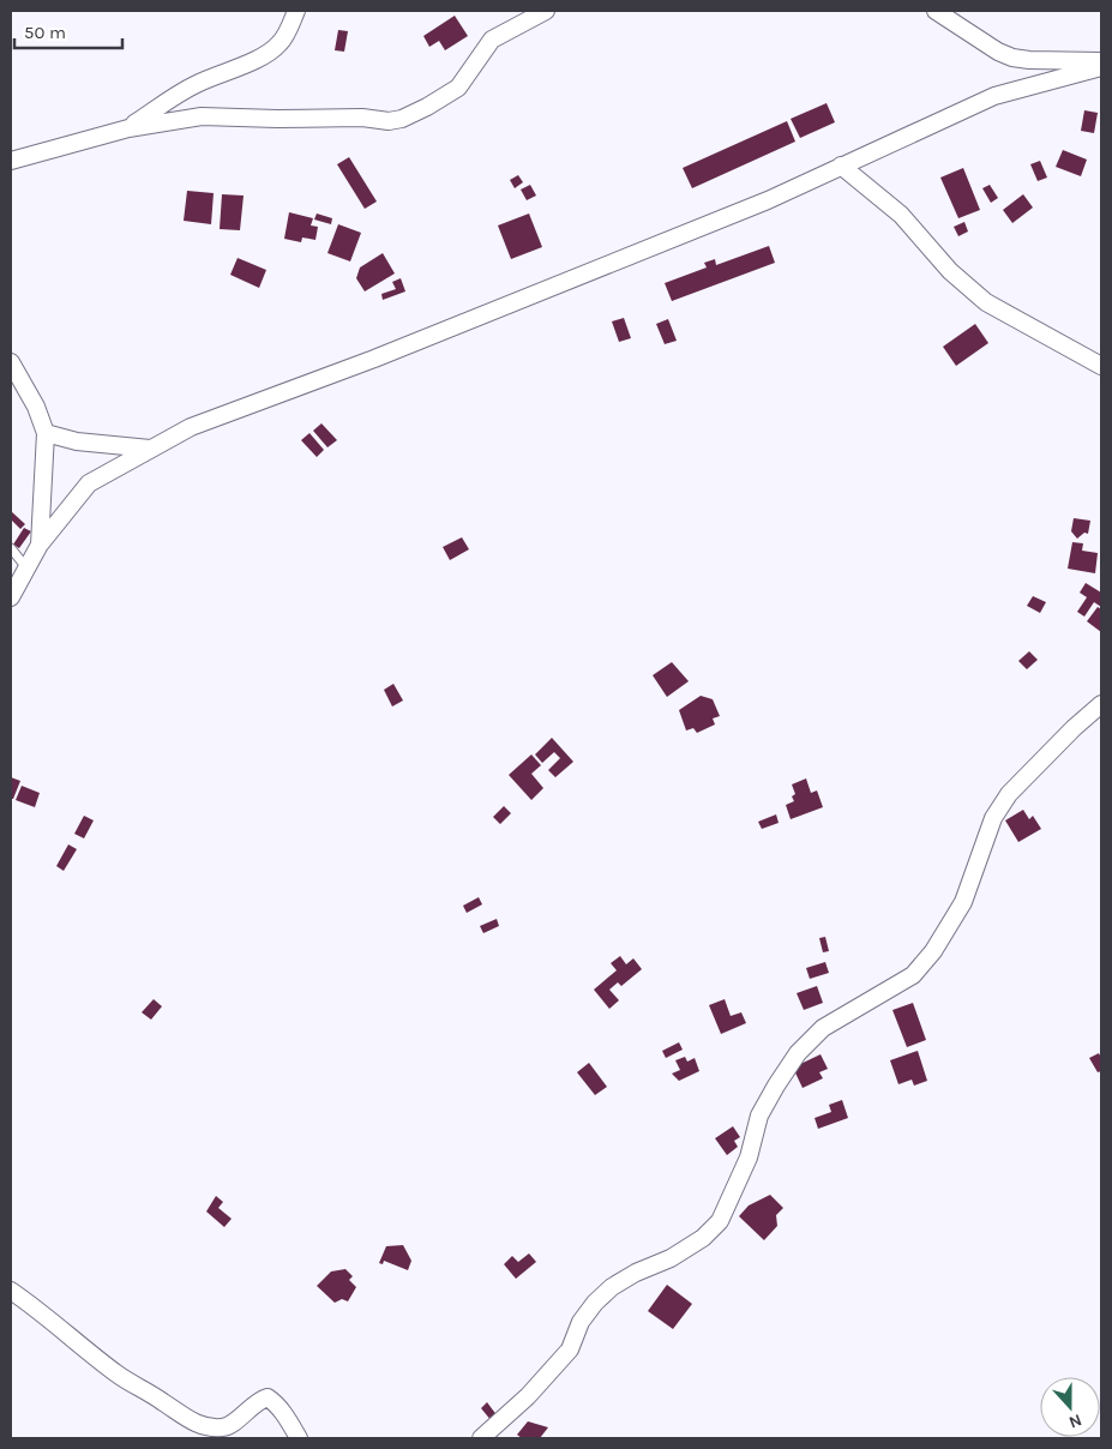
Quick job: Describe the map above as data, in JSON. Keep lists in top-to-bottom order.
{
  "scale_bar": "50 m",
  "north": "bottom"
}
